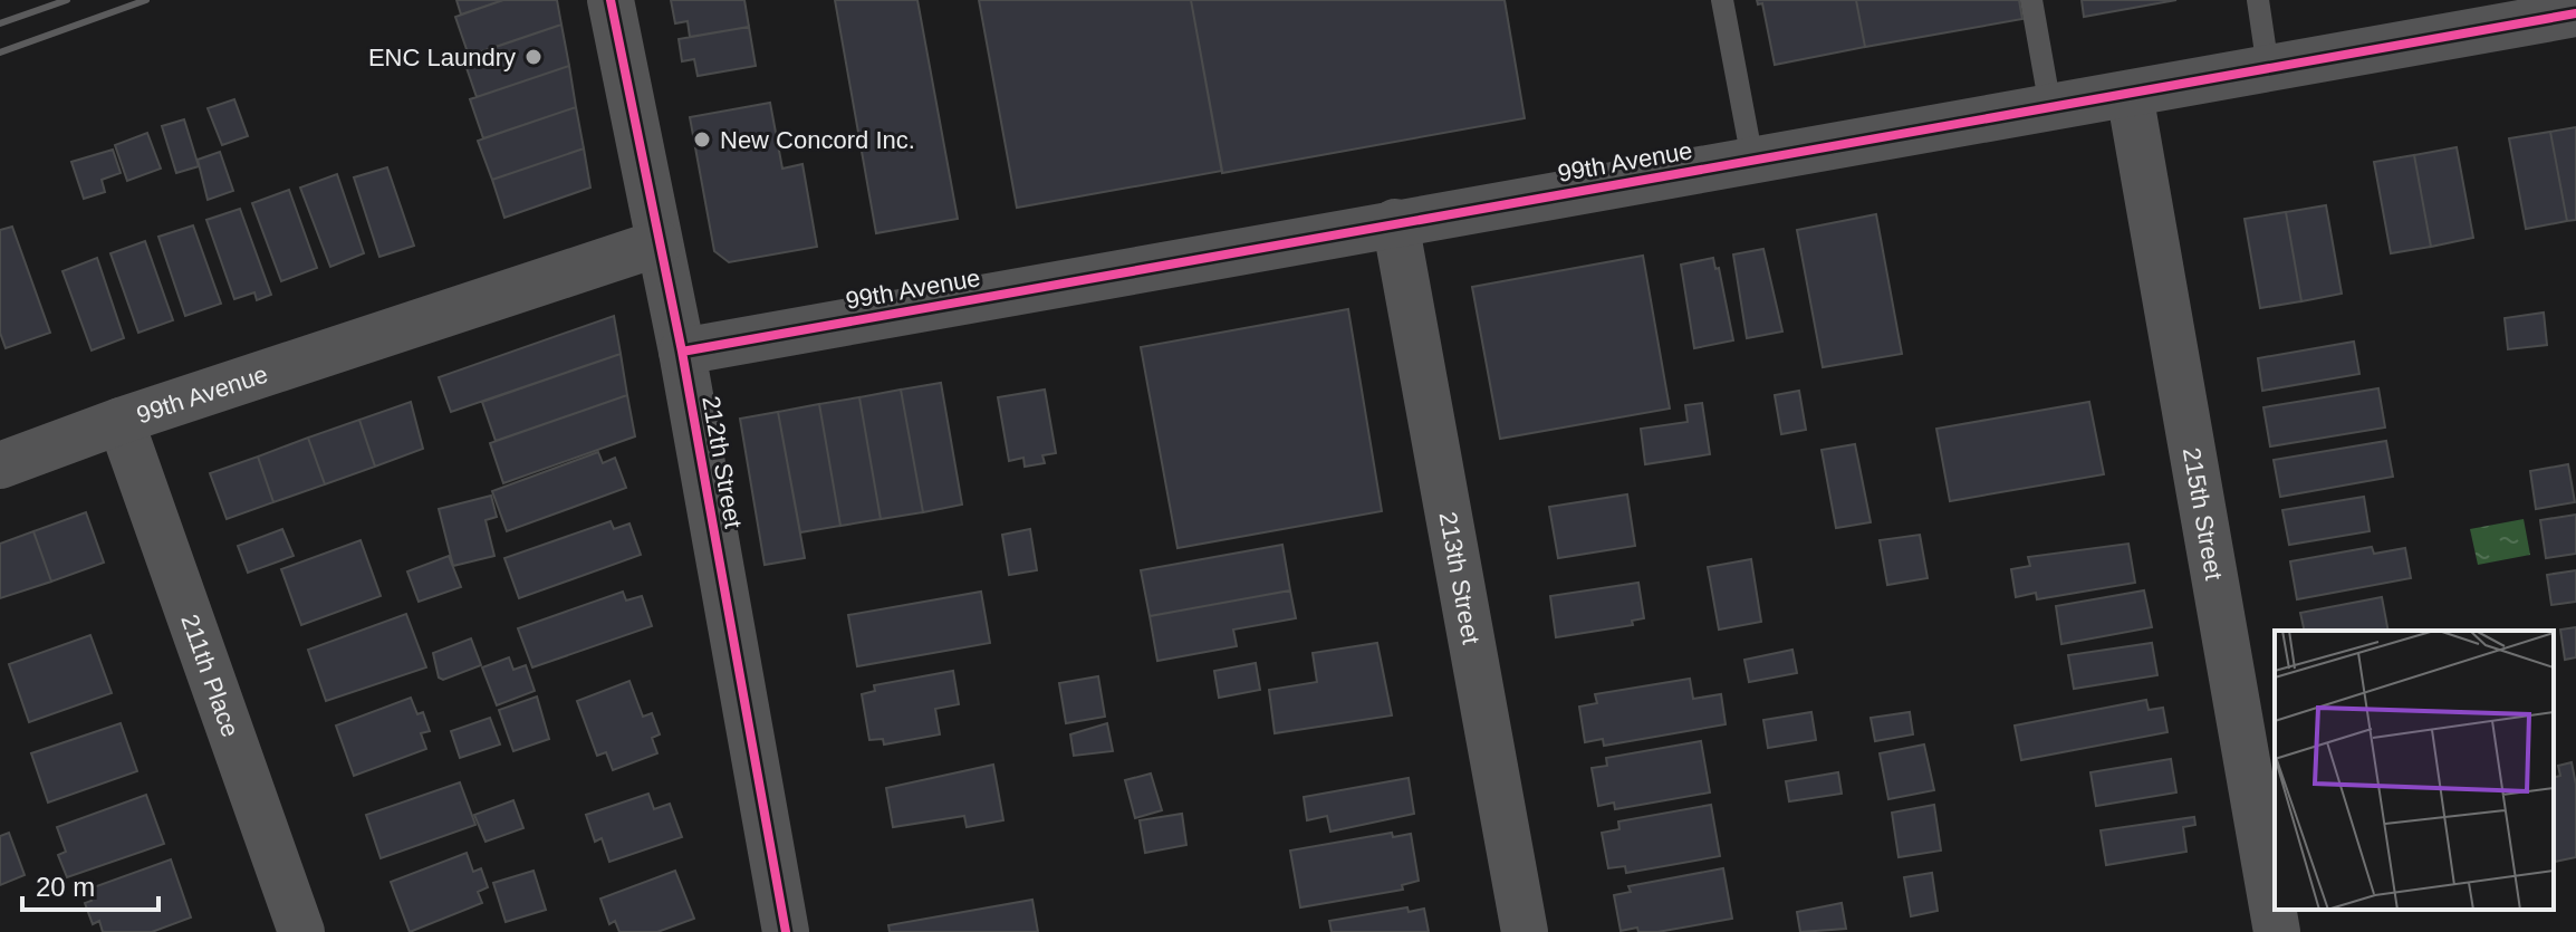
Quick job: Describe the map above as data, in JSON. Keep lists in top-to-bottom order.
{
  "streets": {
    "street": [
      "99th Avenue",
      "212th Street",
      "215th Street",
      "213th Street",
      "211th Place"
    ]
  },
  "crossings": [
    ["99th Avenue", "212th Street"],
    ["99th Avenue", "215th Street"],
    ["99th Avenue", "213th Street"],
    ["99th Avenue", "211th Place"]
  ],
  "places": ["ENC Laundry", "New Concord Inc."],
  "scale_bar": "20 m"
}
